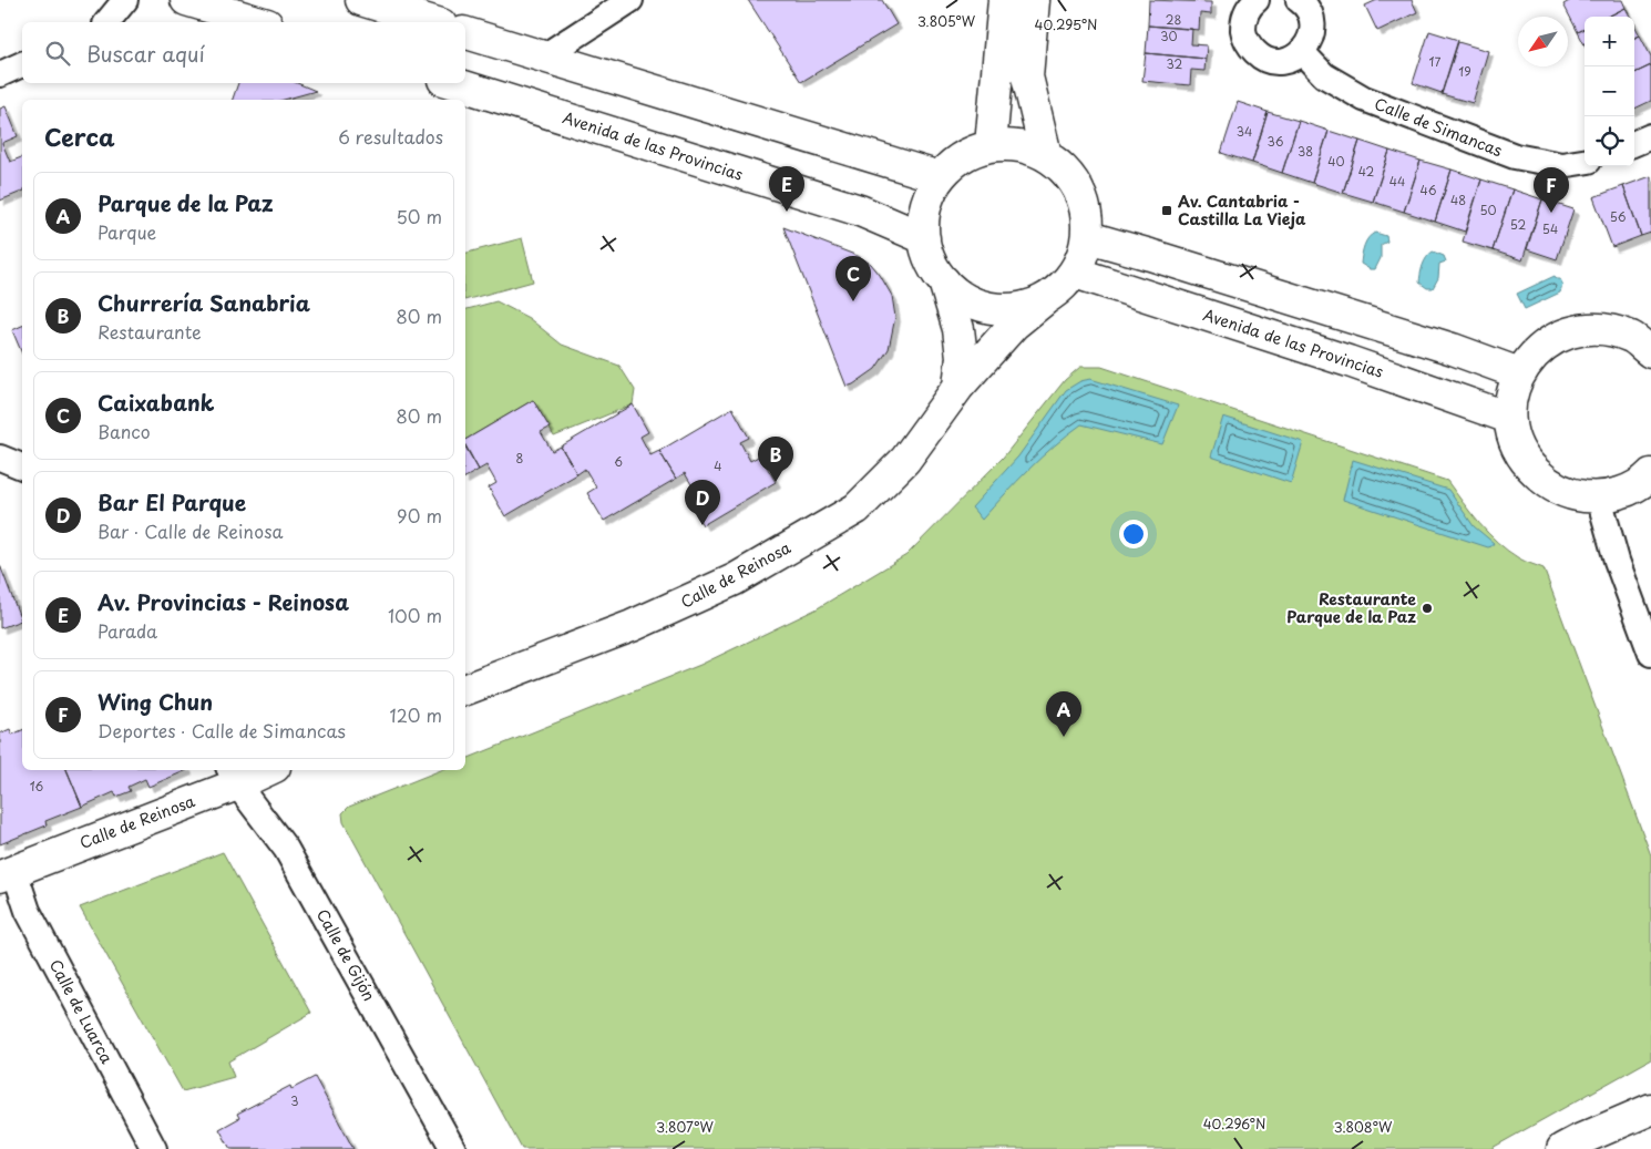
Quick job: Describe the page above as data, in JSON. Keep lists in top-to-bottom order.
{
  "streets": {
    "main road": ["Avenida de las Provincias", "Calle de Reinosa"],
    "street": ["Calle de Simancas", "Calle de Gijón", "Calle de Luarca"]
  },
  "crossings": [
    ["Avenida de las Provincias", "Calle de Reinosa"],
    ["Calle de Reinosa", "Calle de Gijón"],
    ["Calle de Reinosa", "Calle de Luarca"]
  ],
  "places": {
    "transit": ["Av. Cantabria - Castilla La Vieja"],
    "other": ["Restaurante Parque de la Paz"]
  },
  "house_numbers": [
    "28",
    "30",
    "17",
    "32",
    "19",
    "34",
    "36",
    "38",
    "40",
    "42",
    "44",
    "46",
    "48",
    "50",
    "56",
    "52",
    "54",
    "8",
    "6",
    "4",
    "16",
    "3"
  ],
  "north": "bottom left",
  "page": {
    "map_buttons": ["+", "−"],
    "search": "Buscar aquí",
    "heading": ["Cerca", "6 resultados"],
    "pins": [
      "E",
      "F",
      "C",
      "B",
      "D",
      "A"
    ],
    "list": [
      {
        "mark": "A",
        "name": "Parque de la Paz",
        "note": "Parque",
        "value": "50 m"
      },
      {
        "mark": "B",
        "name": "Churrería Sanabria",
        "note": "Restaurante",
        "value": "80 m"
      },
      {
        "mark": "C",
        "name": "Caixabank",
        "note": "Banco",
        "value": "80 m"
      },
      {
        "mark": "D",
        "name": "Bar El Parque",
        "note": "Bar · Calle de Reinosa",
        "value": "90 m"
      },
      {
        "mark": "E",
        "name": "Av. Provincias - Reinosa",
        "note": "Parada",
        "value": "100 m"
      },
      {
        "mark": "F",
        "name": "Wing Chun",
        "note": "Deportes · Calle de Simancas",
        "value": "120 m"
      }
    ]
  },
  "coordinates": [
    "3.805°W",
    "40.295°N",
    "40.296°N",
    "3.807°W",
    "3.808°W"
  ]
}
